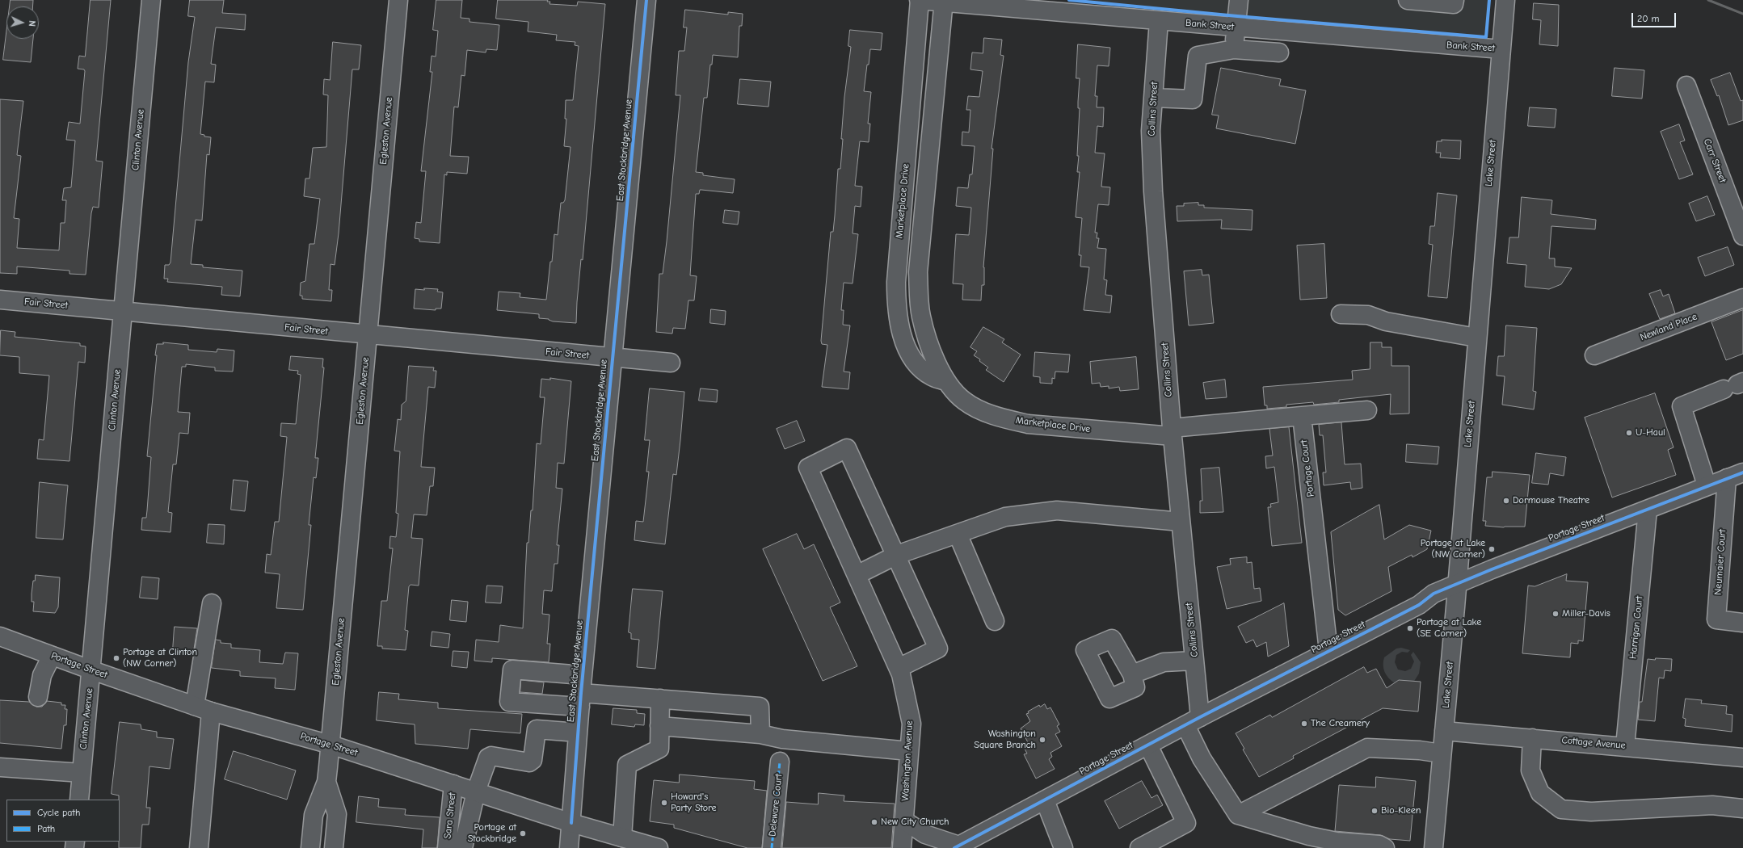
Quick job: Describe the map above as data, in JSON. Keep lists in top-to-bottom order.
{
  "streets": {
    "street": [
      "Bank Street",
      "Collins Street",
      "Egleston Avenue",
      "Clinton Avenue",
      "East Stockbridge Avenue",
      "Carr Street",
      "Lake Street",
      "Marketplace Drive",
      "Fair Street",
      "Newland Place",
      "Portage Court",
      "Portage Street",
      "Neumaier Court",
      "Harrigan Court",
      "Cottage Avenue",
      "Washington Avenue",
      "Deleware Court",
      "Sara Street"
    ]
  },
  "crossings": [
    ["Bank Street", "Collins Street"],
    ["Bank Street", "Lake Street"],
    ["Bank Street", "Marketplace Drive"],
    ["Collins Street", "Marketplace Drive"],
    ["Collins Street", "Portage Street"],
    ["Egleston Avenue", "Fair Street"],
    ["Egleston Avenue", "Portage Street"],
    ["Clinton Avenue", "Fair Street"],
    ["Clinton Avenue", "Portage Street"],
    ["East Stockbridge Avenue", "Fair Street"],
    ["East Stockbridge Avenue", "Portage Street"],
    ["Lake Street", "Portage Street"],
    ["Lake Street", "Cottage Avenue"],
    ["Portage Court", "Portage Street"],
    ["Portage Street", "Neumaier Court"],
    ["Portage Street", "Harrigan Court"],
    ["Portage Street", "Sara Street"],
    ["Harrigan Court", "Cottage Avenue"]
  ],
  "places": [
    "U-Haul",
    "Dormouse Theatre",
    "Portage at Lake (NW Corner)",
    "Miller-Davis",
    "Portage at Lake (SE Corner)",
    "Portage at Clinton (NW Corner)",
    "The Creamery",
    "Washington Square Branch",
    "Howard's Party Store",
    "Bio-Kleen",
    "New City Church",
    "Portage at Stockbridge"
  ],
  "legend": ["Cycle path", "Path"],
  "scale_bar": "20 m",
  "north": "right"
}
